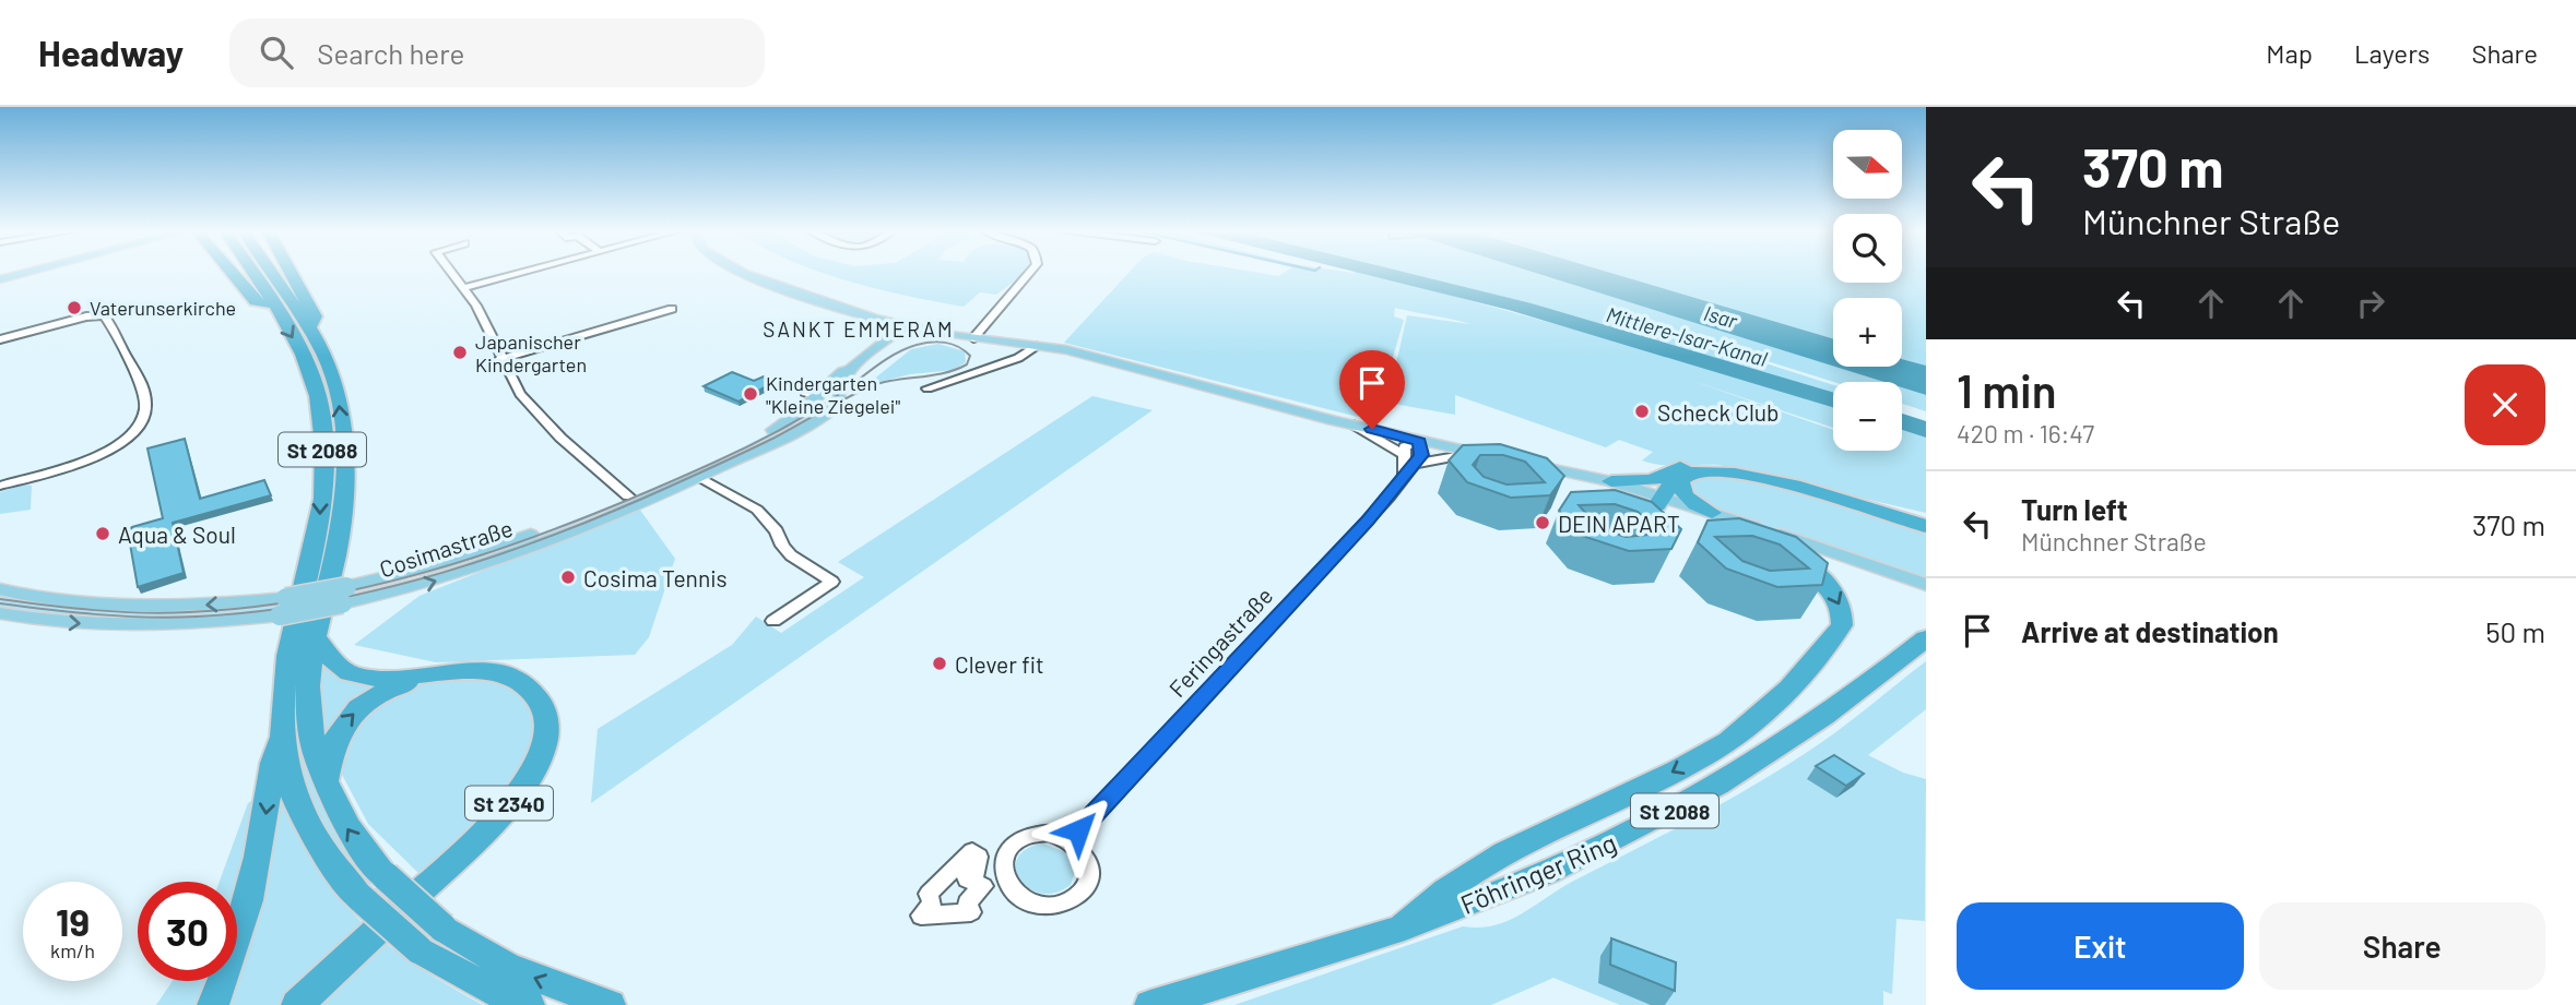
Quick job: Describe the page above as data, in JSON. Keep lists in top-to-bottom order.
{
  "streets": {
    "highway": ["St 2088", "St 2340", "Föhringer Ring"],
    "main road": ["Cosimastraße"],
    "street": ["Feringastraße"]
  },
  "crossings": [
    ["St 2088", "St 2340"]
  ],
  "districts": ["SANKT EMMERAM"],
  "water": ["Isar", "Mittlere-Isar-Kanal"],
  "places": [
    "Vaterunserkirche",
    "Japanischer Kindergarten",
    "Kindergarten \"Kleine Ziegelei\"",
    "Scheck Club",
    "DEIN APART",
    "Aqua & Soul",
    "Cosima Tennis",
    "Clever fit"
  ],
  "north": "right",
  "page": {
    "header": "Headway",
    "search": "Search here",
    "nav": ["Map", "Layers", "Share"],
    "turn": ["370 m", "Münchner Straße"],
    "map_buttons": ["+", "−"],
    "heading": ["1 min", "420 m · 16:47"],
    "list": [
      {
        "name": "Turn left",
        "note": "Münchner Straße",
        "value": "370 m"
      },
      {
        "name": "Arrive at destination",
        "value": "50 m"
      }
    ],
    "speed": "19 km/h",
    "limit": "30",
    "buttons": ["Exit", "Share"]
  }
}
